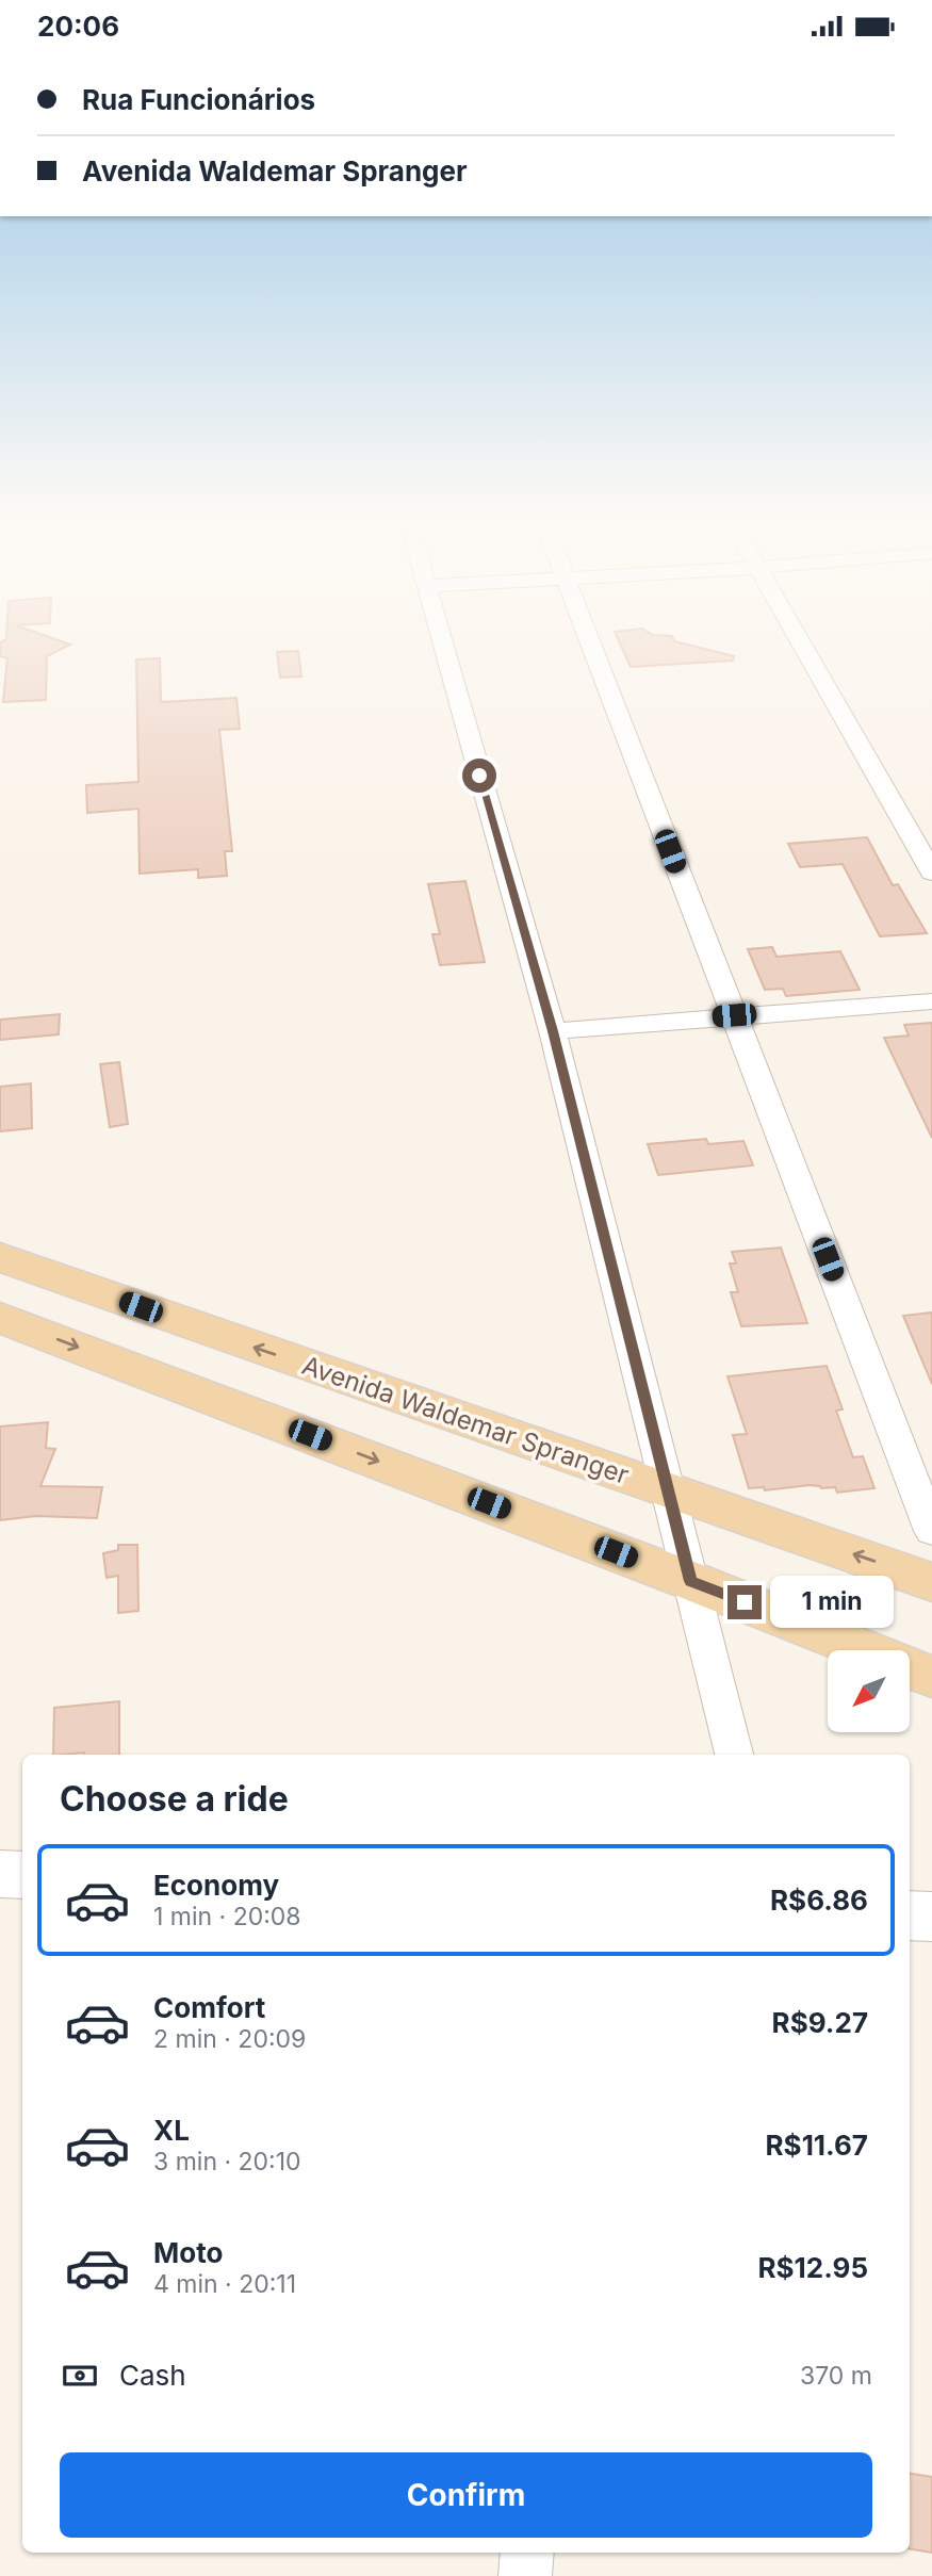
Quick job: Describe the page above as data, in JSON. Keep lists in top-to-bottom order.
{
  "streets": {
    "main road": ["Avenida Waldemar Spranger"]
  },
  "north": "bottom left",
  "page": {
    "status": "20:06",
    "banner": ["Rua Funcionários", "Avenida Waldemar Spranger"],
    "bubble": "1 min",
    "heading": "Choose a ride",
    "list": [
      {
        "name": "Economy",
        "note": "1 min · 20:08",
        "value": "R$6.86"
      },
      {
        "name": "Comfort",
        "note": "2 min · 20:09",
        "value": "R$9.27"
      },
      {
        "name": "XL",
        "note": "3 min · 20:10",
        "value": "R$11.67"
      },
      {
        "name": "Moto",
        "note": "4 min · 20:11",
        "value": "R$12.95"
      }
    ],
    "pay": ["Cash", "370 m"],
    "buttons": "Confirm"
  }
}
